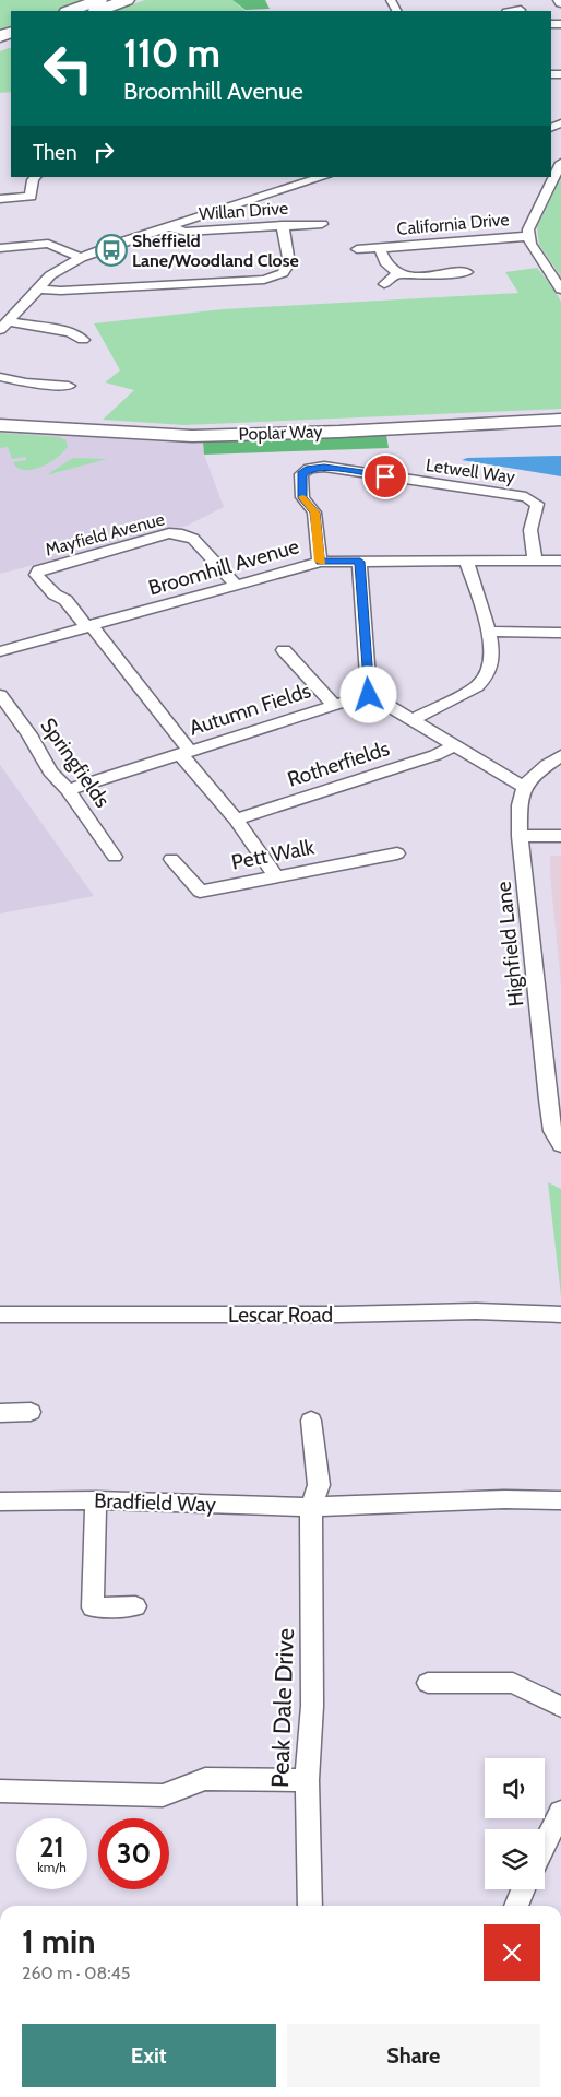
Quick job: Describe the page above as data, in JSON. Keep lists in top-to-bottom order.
{
  "streets": {
    "main road": ["Poplar Way"],
    "street": [
      "Willan Drive",
      "California Drive",
      "Letwell Way",
      "Mayfield Avenue",
      "Broomhill Avenue",
      "Autumn Fields",
      "Springfields",
      "Rotherfields",
      "Pett Walk",
      "Highfield Lane",
      "Lescar Road",
      "Bradfield Way",
      "Peak Dale Drive"
    ]
  },
  "crossings": [
    ["Letwell Way", "Broomhill Avenue"],
    ["Mayfield Avenue", "Broomhill Avenue"],
    ["Autumn Fields", "Springfields"],
    ["Bradfield Way", "Peak Dale Drive"]
  ],
  "places": {
    "bus stop": ["Sheffield Lane/Woodland Close"]
  },
  "page": {
    "turn": ["110 m", "Broomhill Avenue"],
    "then": "Then",
    "speed": "21 km/h",
    "limit": "30",
    "heading": ["1 min", "260 m · 08:45"],
    "buttons": ["Exit", "Share"]
  }
}
